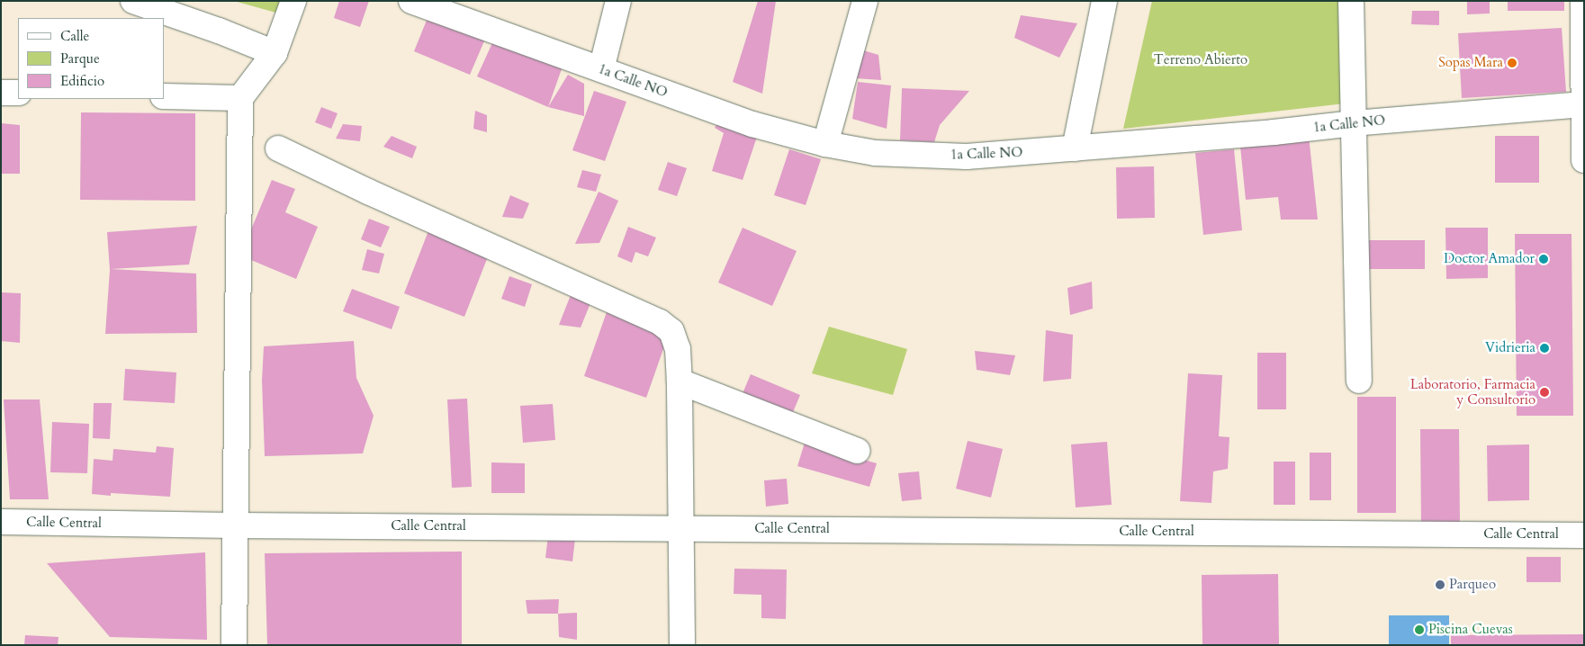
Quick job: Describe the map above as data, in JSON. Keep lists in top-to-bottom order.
{
  "streets": {
    "street": ["1a Calle NO", "Calle Central"]
  },
  "parks": ["Terreno Abierto"],
  "places": [
    "Sopas Mara",
    "Doctor Amador",
    "Vidrieria",
    "Laboratorio, Farmacia y Consultorio",
    "Parqueo",
    "Piscina Cuevas"
  ],
  "legend": ["Calle", "Parque", "Edificio"]
}
